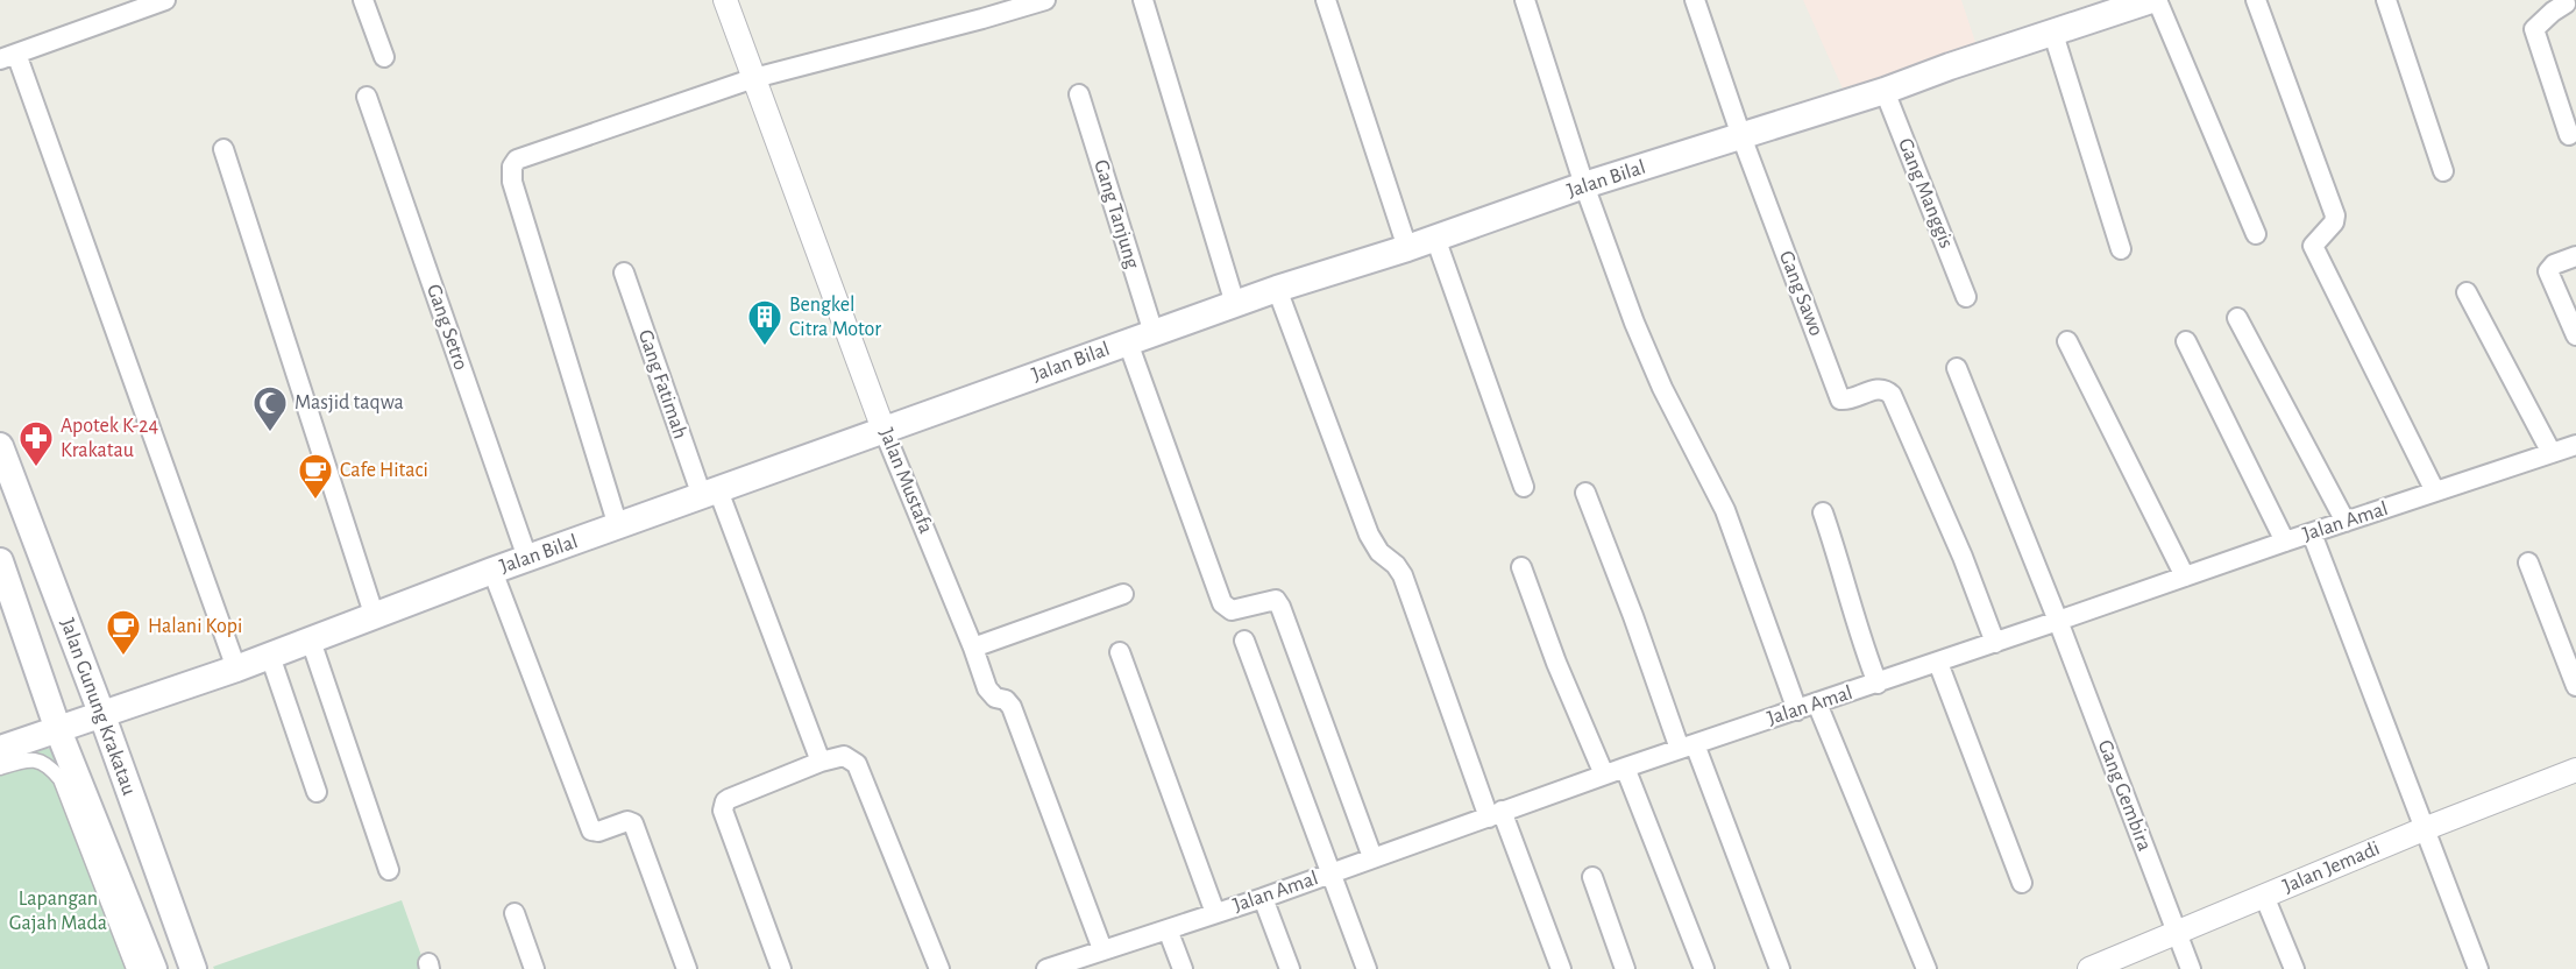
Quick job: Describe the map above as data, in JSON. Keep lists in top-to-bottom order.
{
  "streets": {
    "main road": ["Jalan Bilal", "Jalan Gunung Krakatau"],
    "street": [
      "Gang Manggis",
      "Gang Tanjung",
      "Gang Sawo",
      "Gang Setro",
      "Gang Fatimah",
      "Jalan Mustafa",
      "Jalan Amal",
      "Gang Gembira",
      "Jalan Jemadi"
    ]
  },
  "crossings": [
    ["Jalan Bilal", "Gang Manggis"],
    ["Jalan Bilal", "Gang Tanjung"],
    ["Jalan Bilal", "Gang Sawo"],
    ["Jalan Bilal", "Gang Setro"],
    ["Jalan Bilal", "Gang Fatimah"],
    ["Jalan Bilal", "Jalan Mustafa"],
    ["Jalan Bilal", "Jalan Gunung Krakatau"],
    ["Gang Sawo", "Jalan Amal"],
    ["Jalan Mustafa", "Jalan Amal"],
    ["Jalan Amal", "Gang Gembira"],
    ["Gang Gembira", "Jalan Jemadi"]
  ],
  "parks": ["Lapangan Gajah Mada"],
  "places": {
    "building": ["Bengkel Citra Motor"],
    "mosque": ["Masjid taqwa"],
    "pharmacy": ["Apotek K-24 Krakatau"],
    "cafe": ["Cafe Hitaci", "Halani Kopi"]
  }
}
